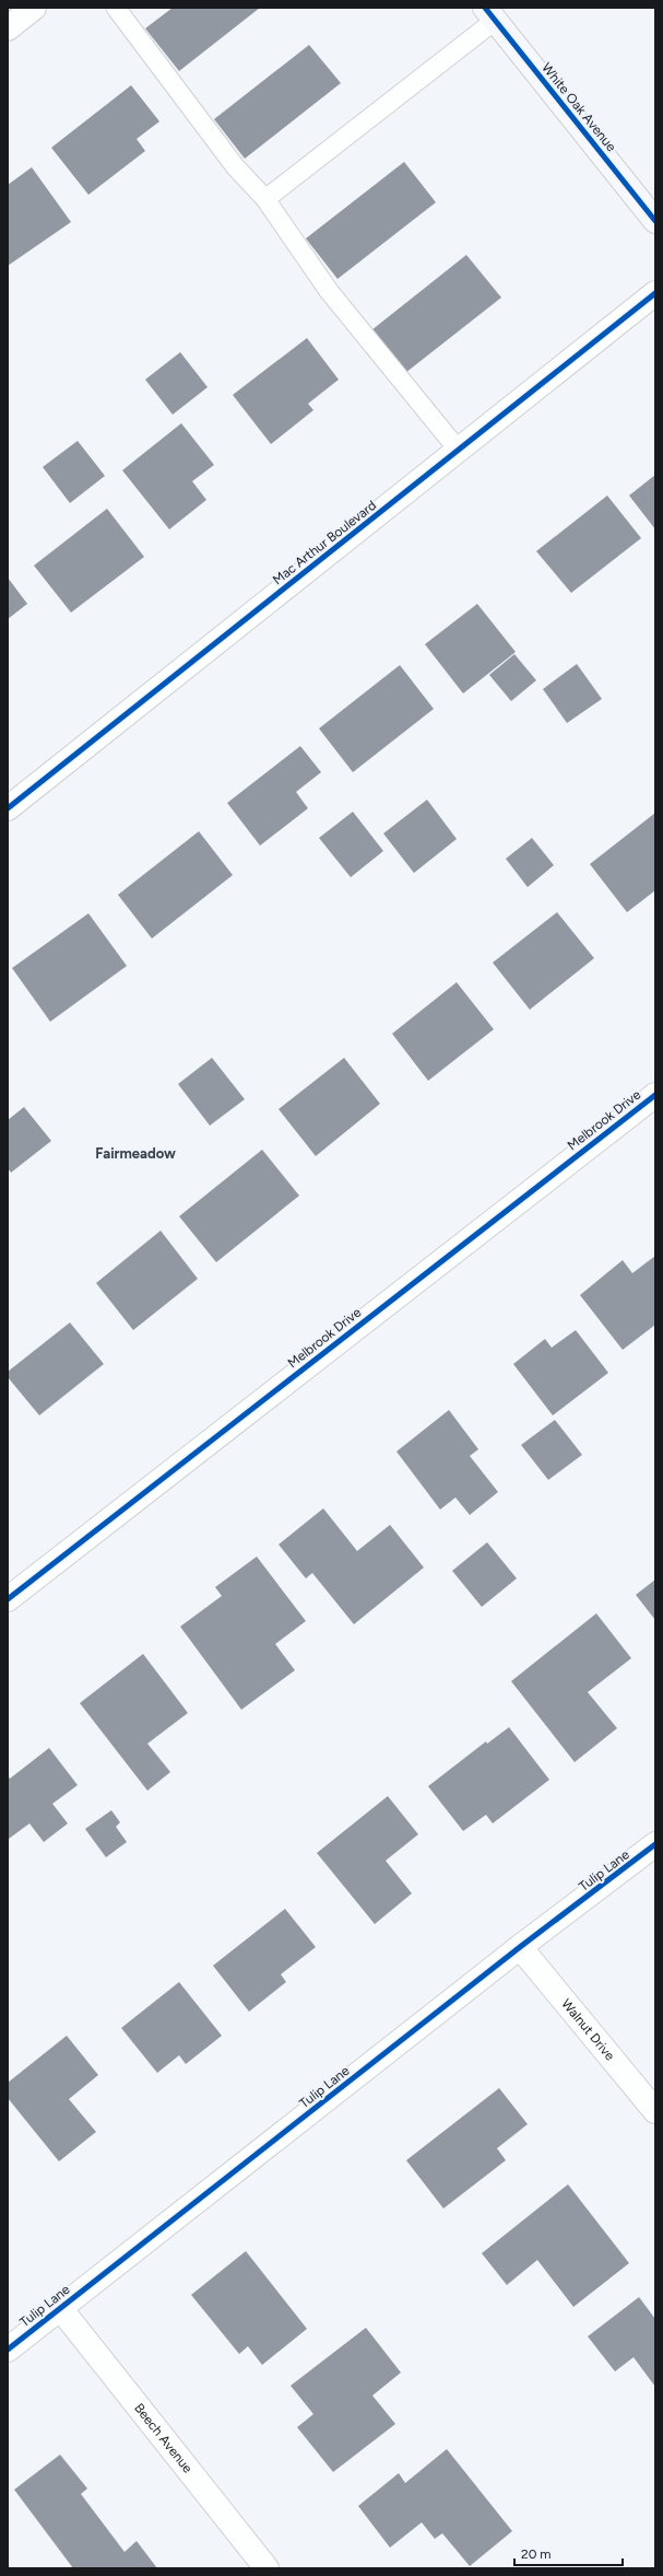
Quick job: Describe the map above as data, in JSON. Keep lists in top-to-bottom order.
{
  "streets": {
    "street": [
      "White Oak Avenue",
      "Mac Arthur Boulevard",
      "Melbrook Drive",
      "Tulip Lane",
      "Walnut Drive",
      "Beech Avenue"
    ]
  },
  "crossings": [
    ["Tulip Lane", "Walnut Drive"],
    ["Tulip Lane", "Beech Avenue"]
  ],
  "districts": ["Fairmeadow"],
  "scale_bar": "20 m"
}
